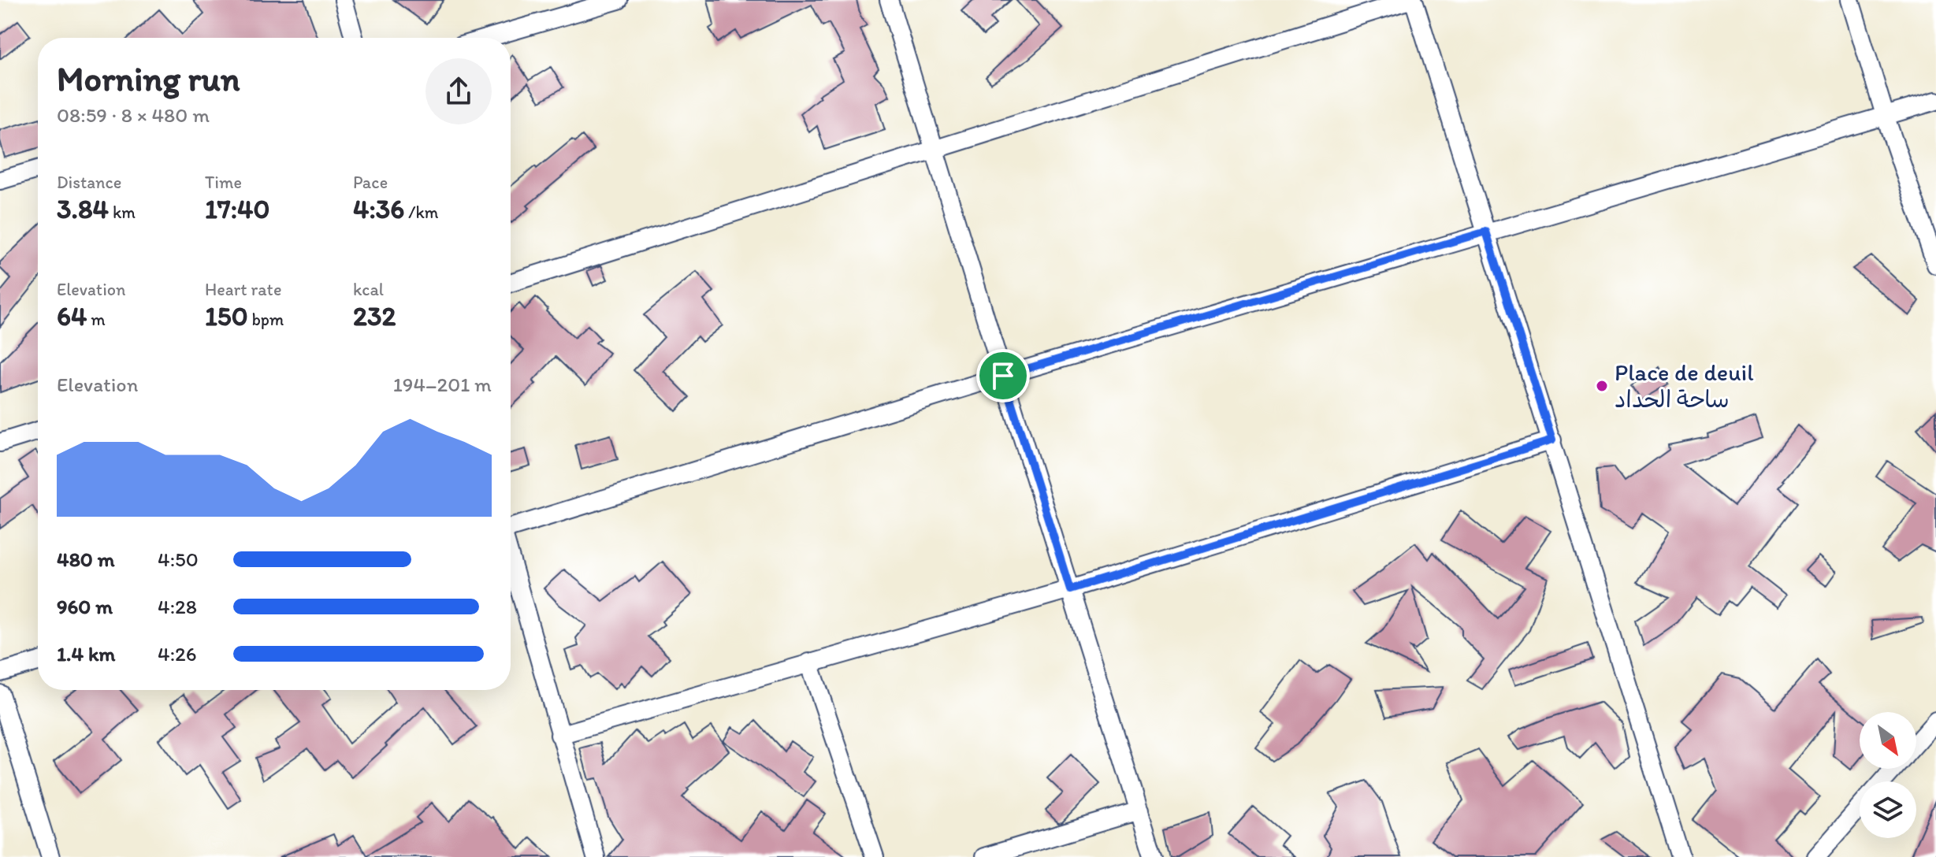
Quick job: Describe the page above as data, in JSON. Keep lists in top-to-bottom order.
{
  "places": ["Place de deuil ساحة الحداد"],
  "north": "bottom right",
  "page": {
    "heading": ["Morning run", "08:59 · 8 × 480 m"],
    "stats": [
      ["Distance", "3.84 km"],
      ["Time", "17:40"],
      ["Pace", "4:36 /km"],
      ["Elevation", "64 m"],
      ["Heart rate", "150 bpm"],
      ["kcal", "232"]
    ],
    "chart": ["Elevation", "194–201 m"],
    "list": [
      {
        "name": "480 m",
        "note": "4:50"
      },
      {
        "name": "960 m",
        "note": "4:28"
      },
      {
        "name": "1.4 km",
        "note": "4:26"
      }
    ]
  }
}
